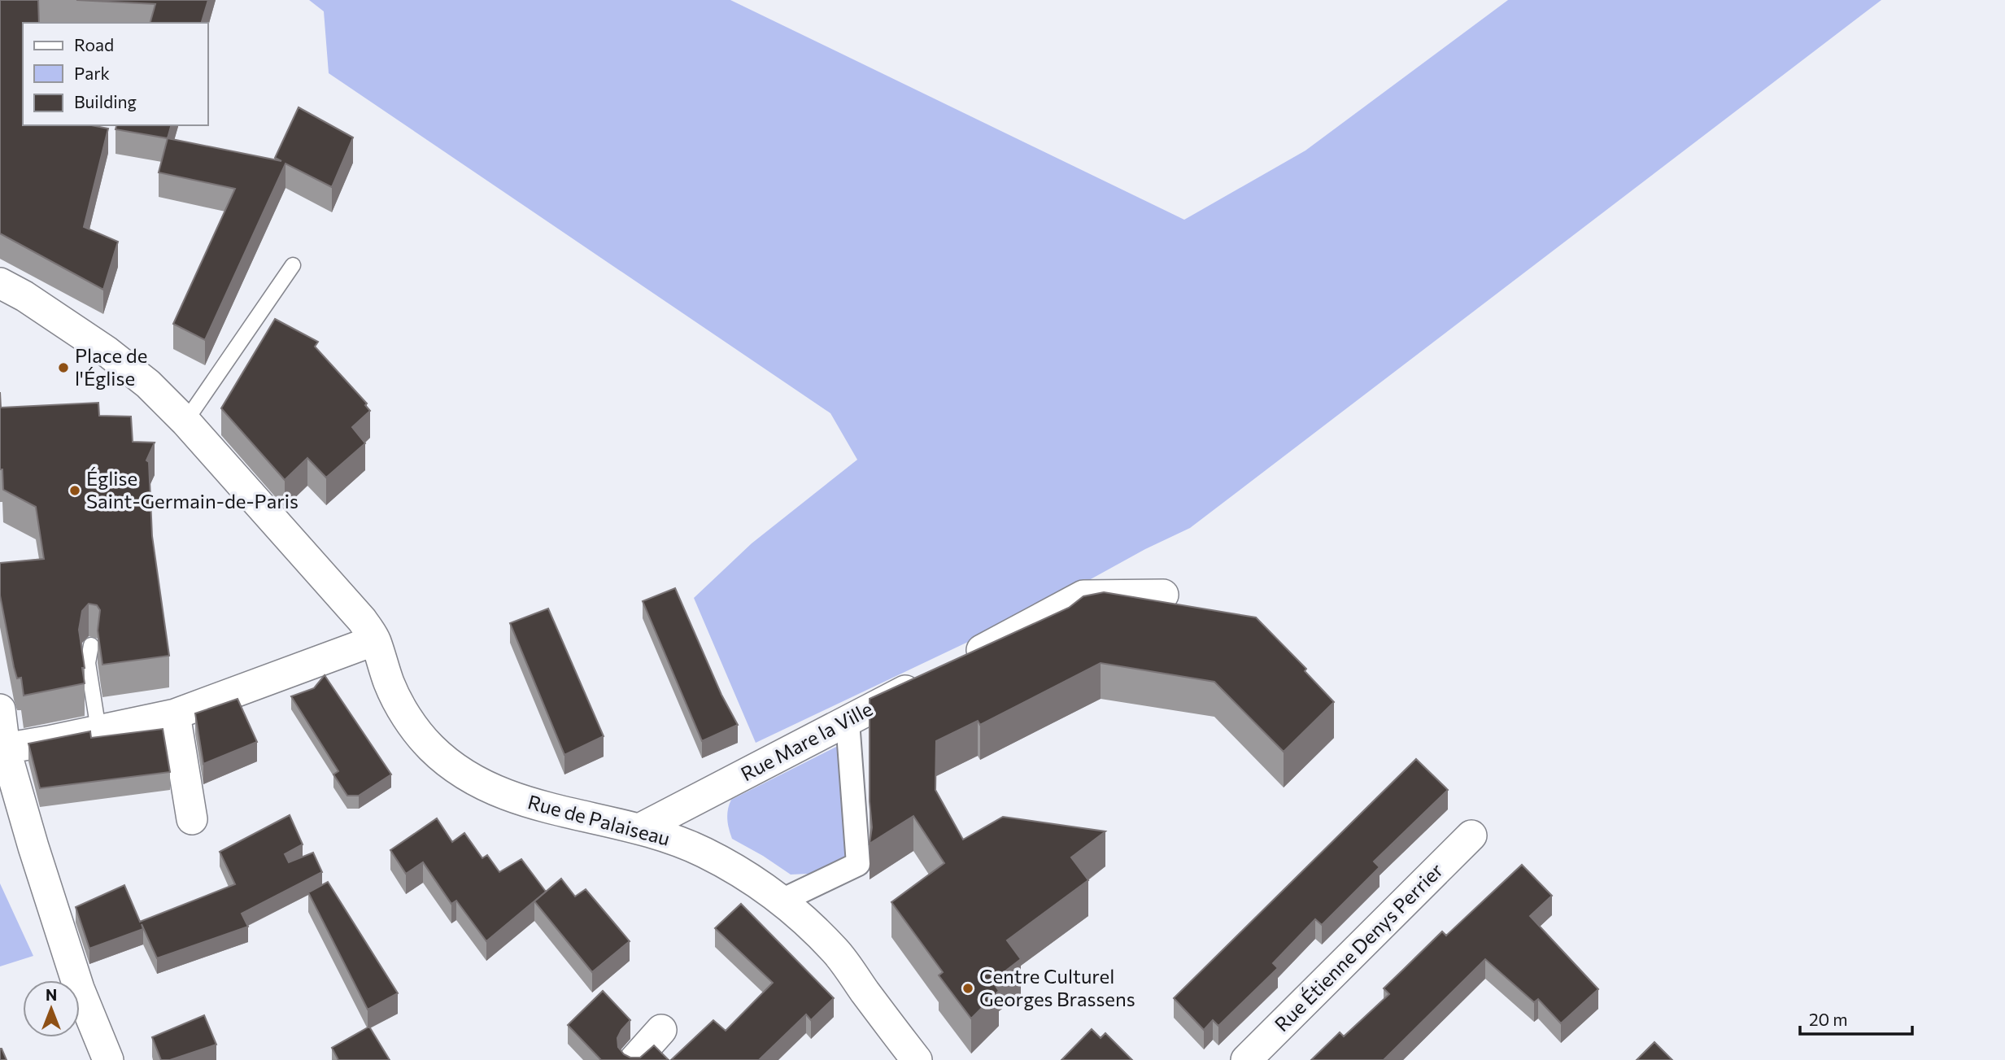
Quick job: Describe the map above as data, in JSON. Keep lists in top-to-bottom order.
{
  "streets": {
    "street": ["Rue Mare la Ville", "Rue de Palaiseau", "Rue Étienne Denys Perrier"]
  },
  "crossings": [
    ["Rue Mare la Ville", "Rue de Palaiseau"]
  ],
  "places": ["Place de l'Église", "Église Saint-Germain-de-Paris", "Centre Culturel Georges Brassens"],
  "legend": ["Road", "Park", "Building"],
  "scale_bar": "20 m",
  "north": "top"
}
